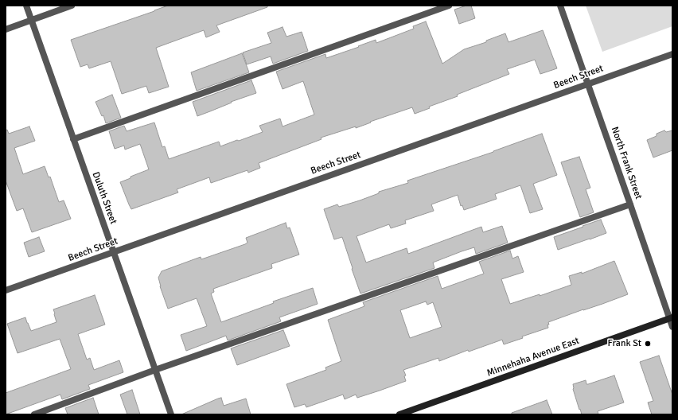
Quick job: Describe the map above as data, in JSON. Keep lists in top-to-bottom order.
{
  "streets": {
    "main road": ["Minnehaha Avenue East"],
    "street": ["Beech Street", "North Frank Street", "Duluth Street"]
  },
  "crossings": [
    ["Beech Street", "North Frank Street"],
    ["Beech Street", "Duluth Street"],
    ["North Frank Street", "Minnehaha Avenue East"]
  ],
  "places": ["Frank St"]
}
